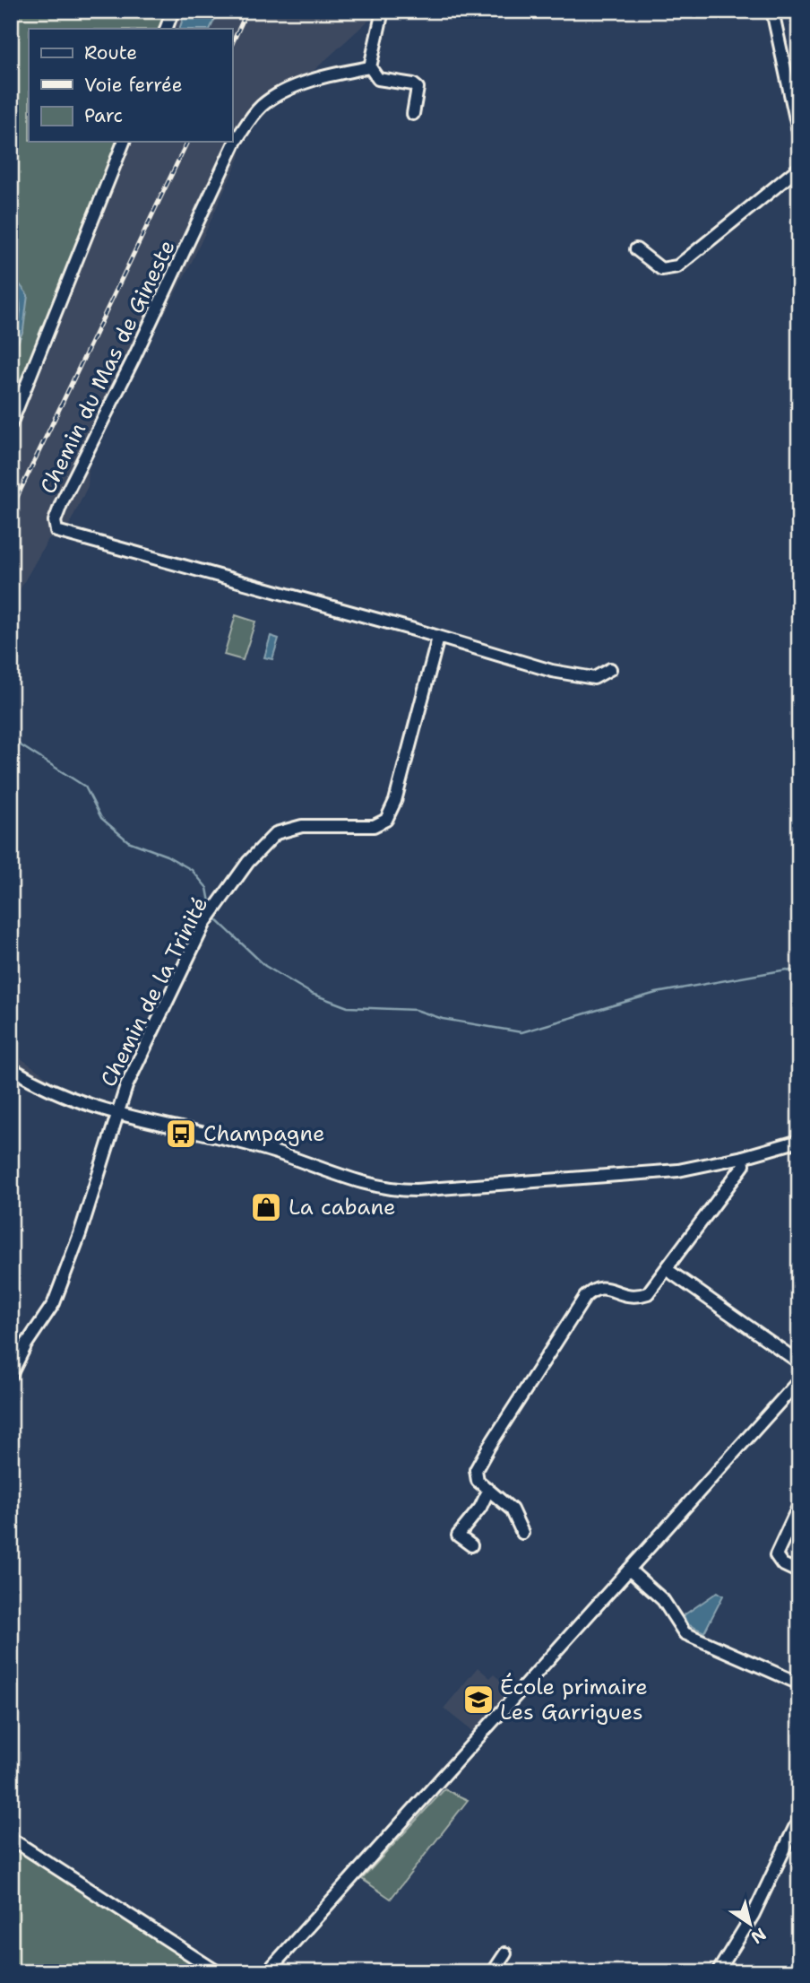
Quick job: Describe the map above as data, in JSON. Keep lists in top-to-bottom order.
{
  "streets": {
    "street": ["Chemin du Mas de Gineste", "Chemin de la Trinité"]
  },
  "crossings": [
    ["Chemin du Mas de Gineste", "Chemin de la Trinité"]
  ],
  "places": {
    "bus stop": ["Champagne"],
    "shop": ["La cabane"],
    "school or university": ["École primaire Les Garrigues"]
  },
  "legend": ["Route", "Voie ferrée", "Parc"],
  "north": "bottom right"
}
